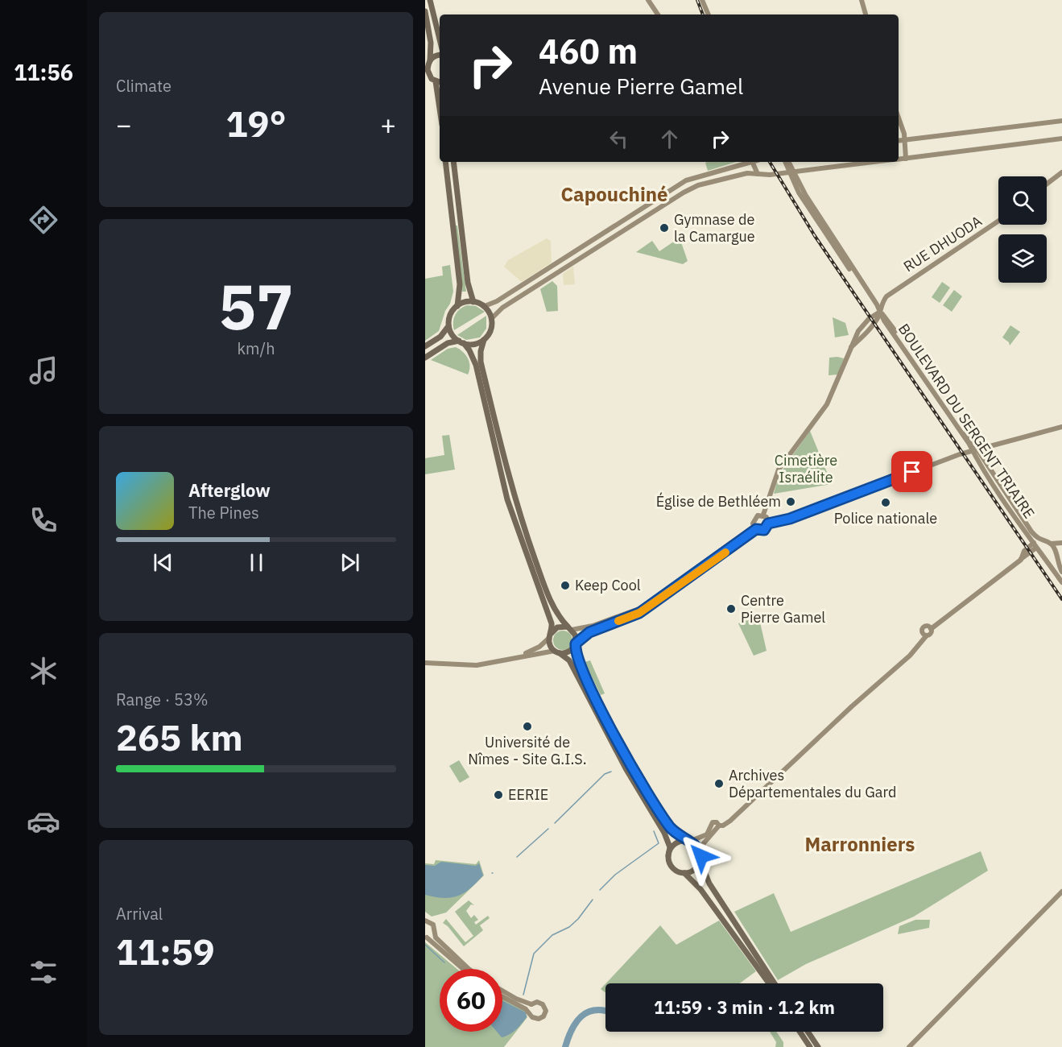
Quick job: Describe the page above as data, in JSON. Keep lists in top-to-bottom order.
{
  "streets": {
    "main road": ["RUE DHUODA", "BOULEVARD DU SERGENT TRIAIRE"]
  },
  "crossings": [
    ["RUE DHUODA", "BOULEVARD DU SERGENT TRIAIRE"]
  ],
  "districts": ["Capouchiné", "Marronniers"],
  "parks": ["Cimetière Israélite"],
  "places": [
    "Gymnase de la Camargue",
    "Église de Bethléem",
    "Police nationale",
    "Keep Cool",
    "Centre Pierre Gamel",
    "Université de Nîmes - Site G.I.S.",
    "Archives Départementales du Gard",
    "EERIE"
  ],
  "page": {
    "tabs": "11:56",
    "tile": [
      "Climate",
      ["57", "km/h"],
      ["Range · 53%", "265 km"],
      ["Arrival", "11:59"]
    ],
    "turn": ["460 m", "Avenue Pierre Gamel"],
    "heat": ["−", "19°", "+"],
    "song": ["Afterglow", "The Pines"],
    "limit": "60",
    "trip": "11:59 · 3 min · 1.2 km"
  }
}
